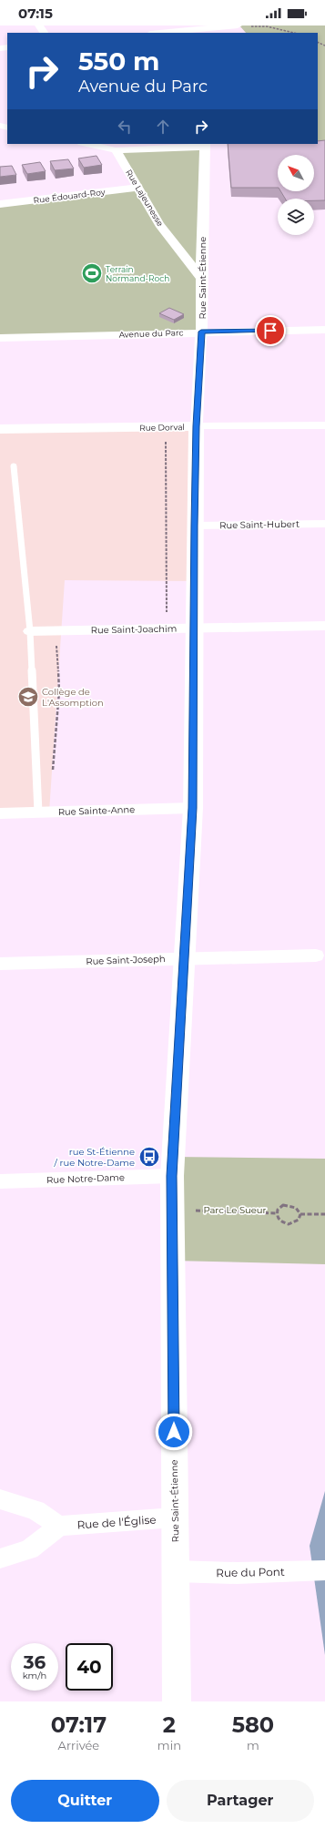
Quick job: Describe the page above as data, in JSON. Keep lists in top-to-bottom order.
{
  "streets": {
    "street": [
      "Rue Édouard-Roy",
      "Rue Lajeunesse",
      "Rue Saint-Étienne",
      "Avenue du Parc",
      "Rue Dorval",
      "Rue Saint-Hubert",
      "Rue Saint-Joachim",
      "Rue Sainte-Anne",
      "Rue Saint-Joseph",
      "Rue Notre-Dame",
      "Rue de l'Église",
      "Rue du Pont"
    ]
  },
  "crossings": [
    ["Rue Édouard-Roy", "Rue Lajeunesse"],
    ["Rue Lajeunesse", "Rue Saint-Étienne"],
    ["Rue Saint-Étienne", "Avenue du Parc"],
    ["Rue Saint-Étienne", "Rue Dorval"],
    ["Rue Saint-Étienne", "Rue Saint-Hubert"],
    ["Rue Saint-Étienne", "Rue Saint-Joachim"],
    ["Rue Saint-Étienne", "Rue Sainte-Anne"],
    ["Rue Saint-Étienne", "Rue Saint-Joseph"],
    ["Rue Saint-Étienne", "Rue Notre-Dame"],
    ["Rue Saint-Étienne", "Rue de l'Église"],
    ["Rue Saint-Étienne", "Rue du Pont"]
  ],
  "parks": ["Parc Le Sueur"],
  "places": {
    "sports": ["Terrain Normand-Roch"],
    "school or university": ["Collège de L'Assomption"],
    "bus stop": ["rue St-Étienne / rue Notre-Dame"]
  },
  "north": "top left",
  "page": {
    "status": "07:15",
    "turn": ["550 m", "Avenue du Parc"],
    "speed": "36 km/h",
    "limit": "40",
    "eta": [
      "07:17",
      "Arrivée",
      "2",
      "min",
      "580",
      "m"
    ],
    "buttons": ["Quitter", "Partager"]
  }
}
